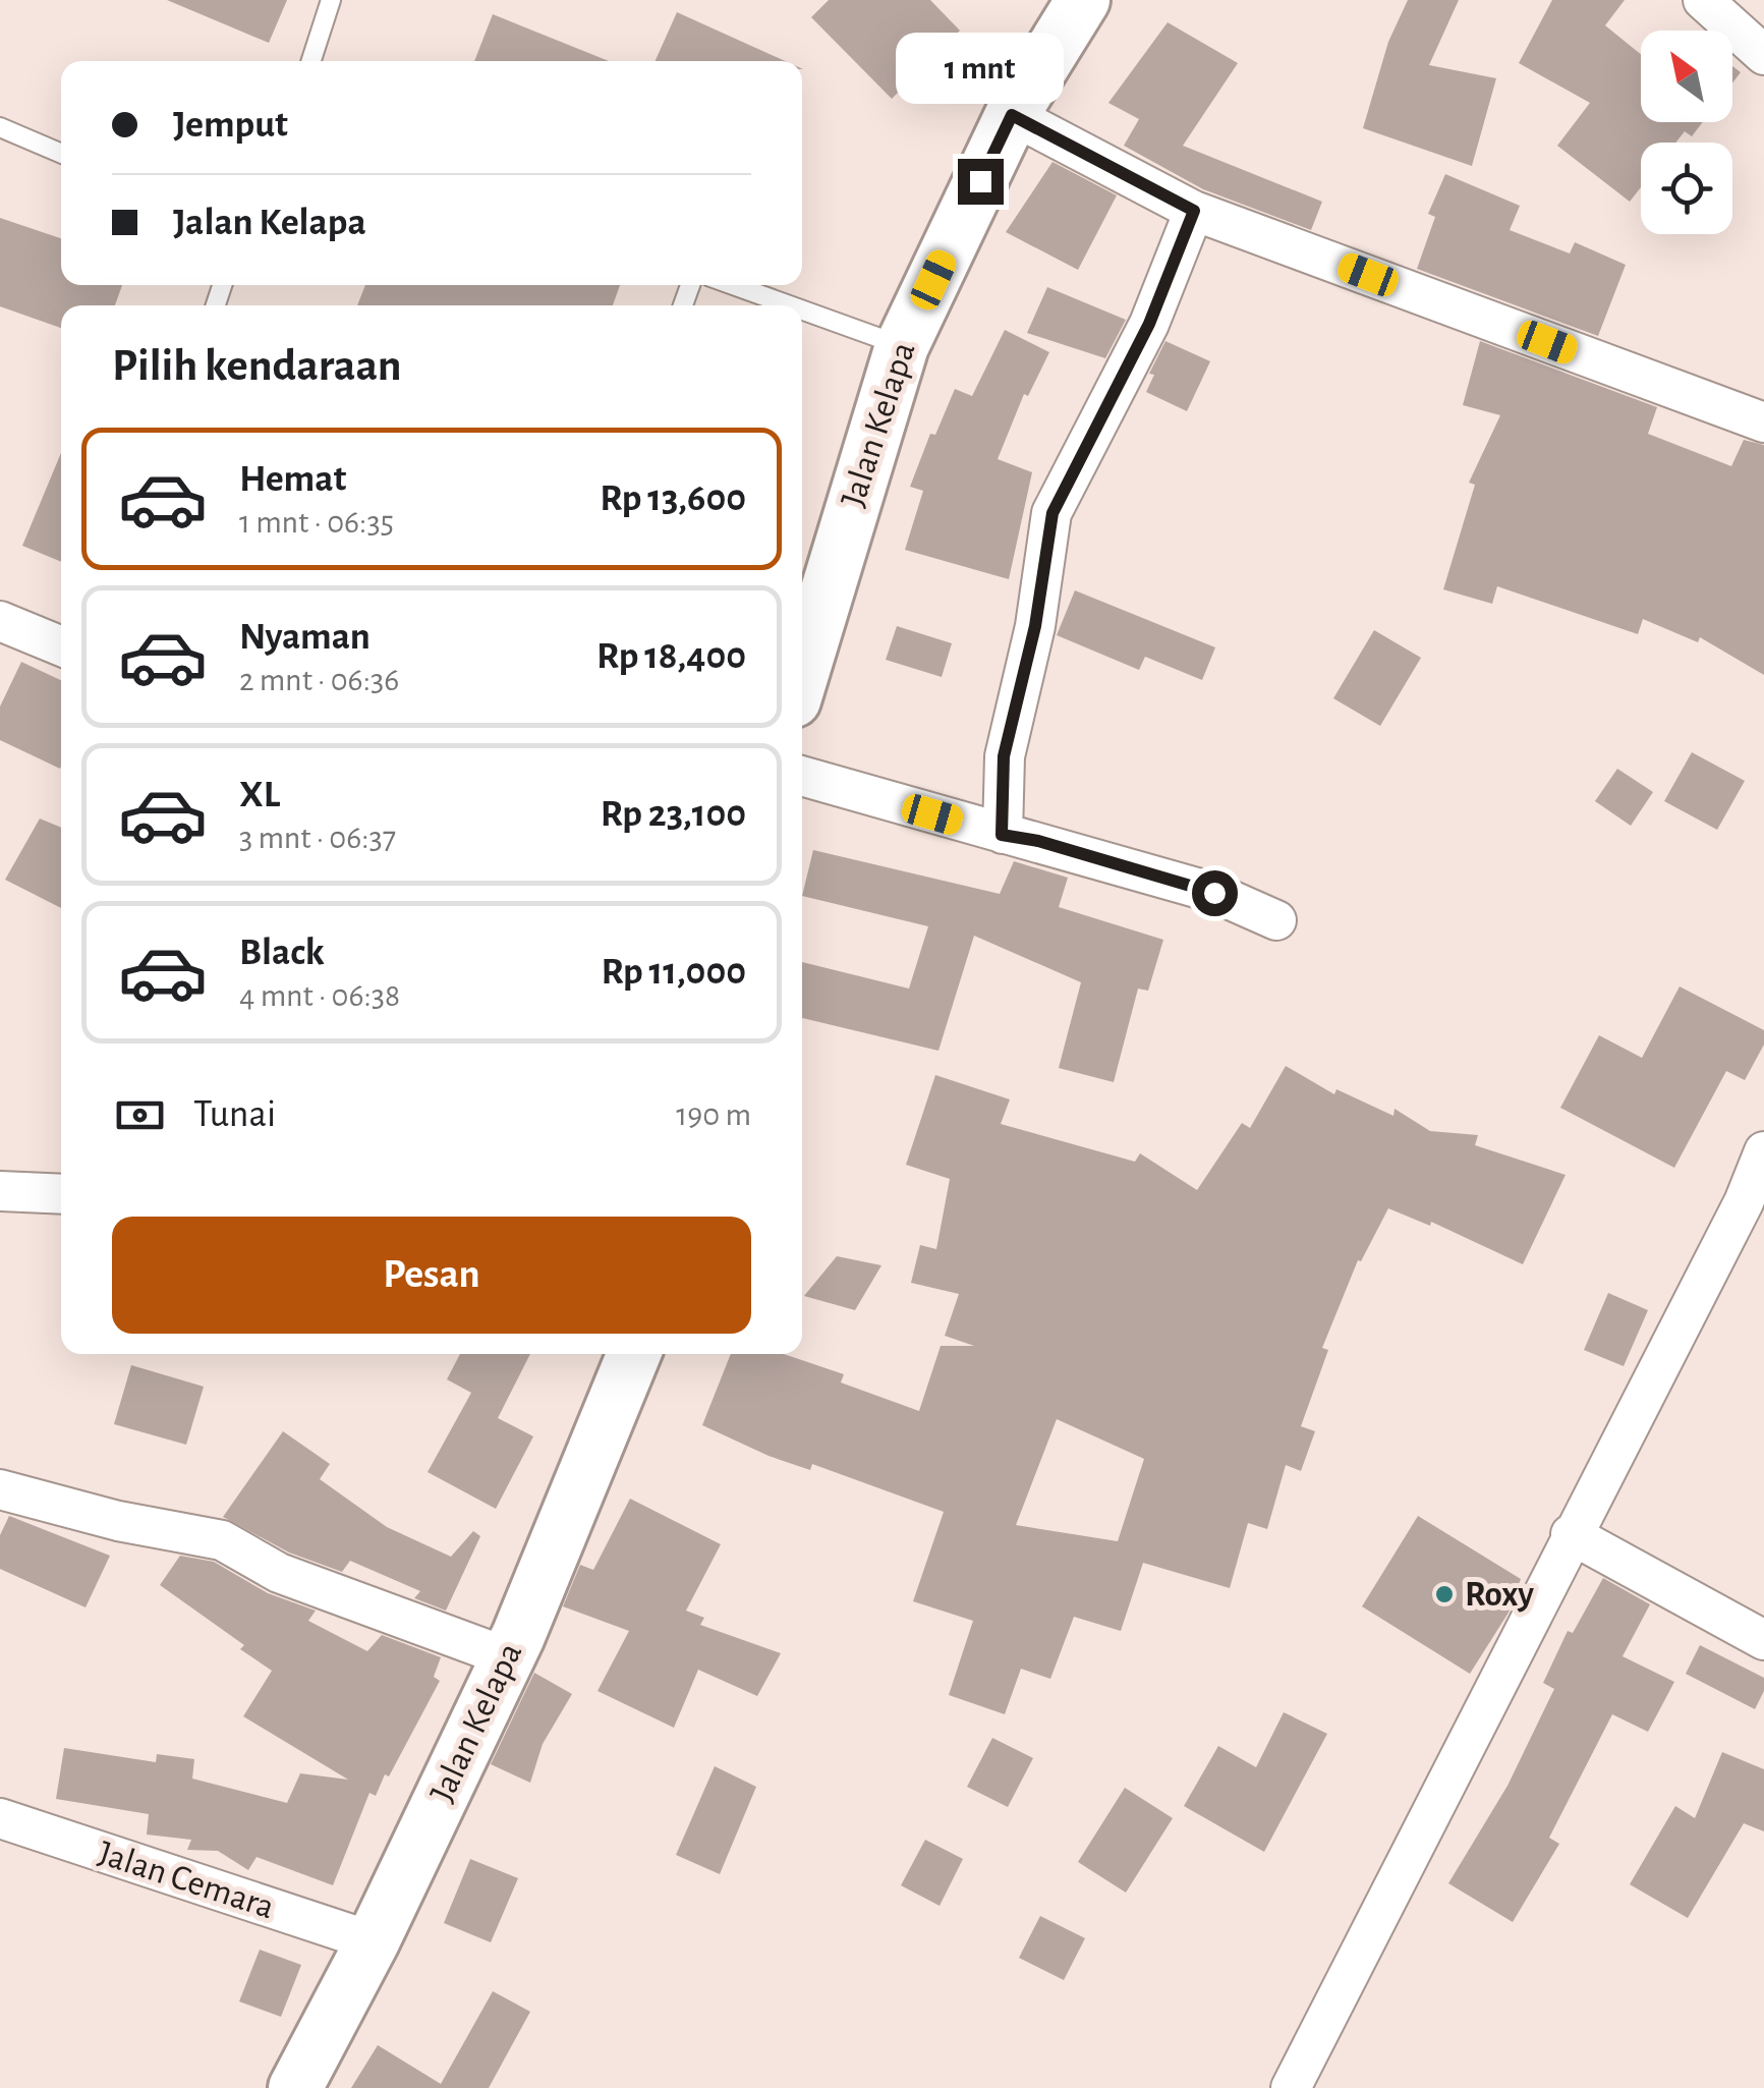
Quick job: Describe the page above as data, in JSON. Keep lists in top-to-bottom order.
{
  "streets": {
    "street": ["Jalan Kelapa", "Jalan Cemara"]
  },
  "crossings": [
    ["Jalan Kelapa", "Jalan Cemara"]
  ],
  "places": ["Roxy"],
  "north": "top left",
  "page": {
    "bubble": "1 mnt",
    "banner": ["Jemput", "Jalan Kelapa"],
    "heading": "Pilih kendaraan",
    "list": [
      {
        "name": "Hemat",
        "note": "1 mnt · 06:35",
        "value": "Rp 13,600"
      },
      {
        "name": "Nyaman",
        "note": "2 mnt · 06:36",
        "value": "Rp 18,400"
      },
      {
        "name": "XL",
        "note": "3 mnt · 06:37",
        "value": "Rp 23,100"
      },
      {
        "name": "Black",
        "note": "4 mnt · 06:38",
        "value": "Rp 11,000"
      }
    ],
    "pay": ["Tunai", "190 m"],
    "buttons": "Pesan"
  }
}
